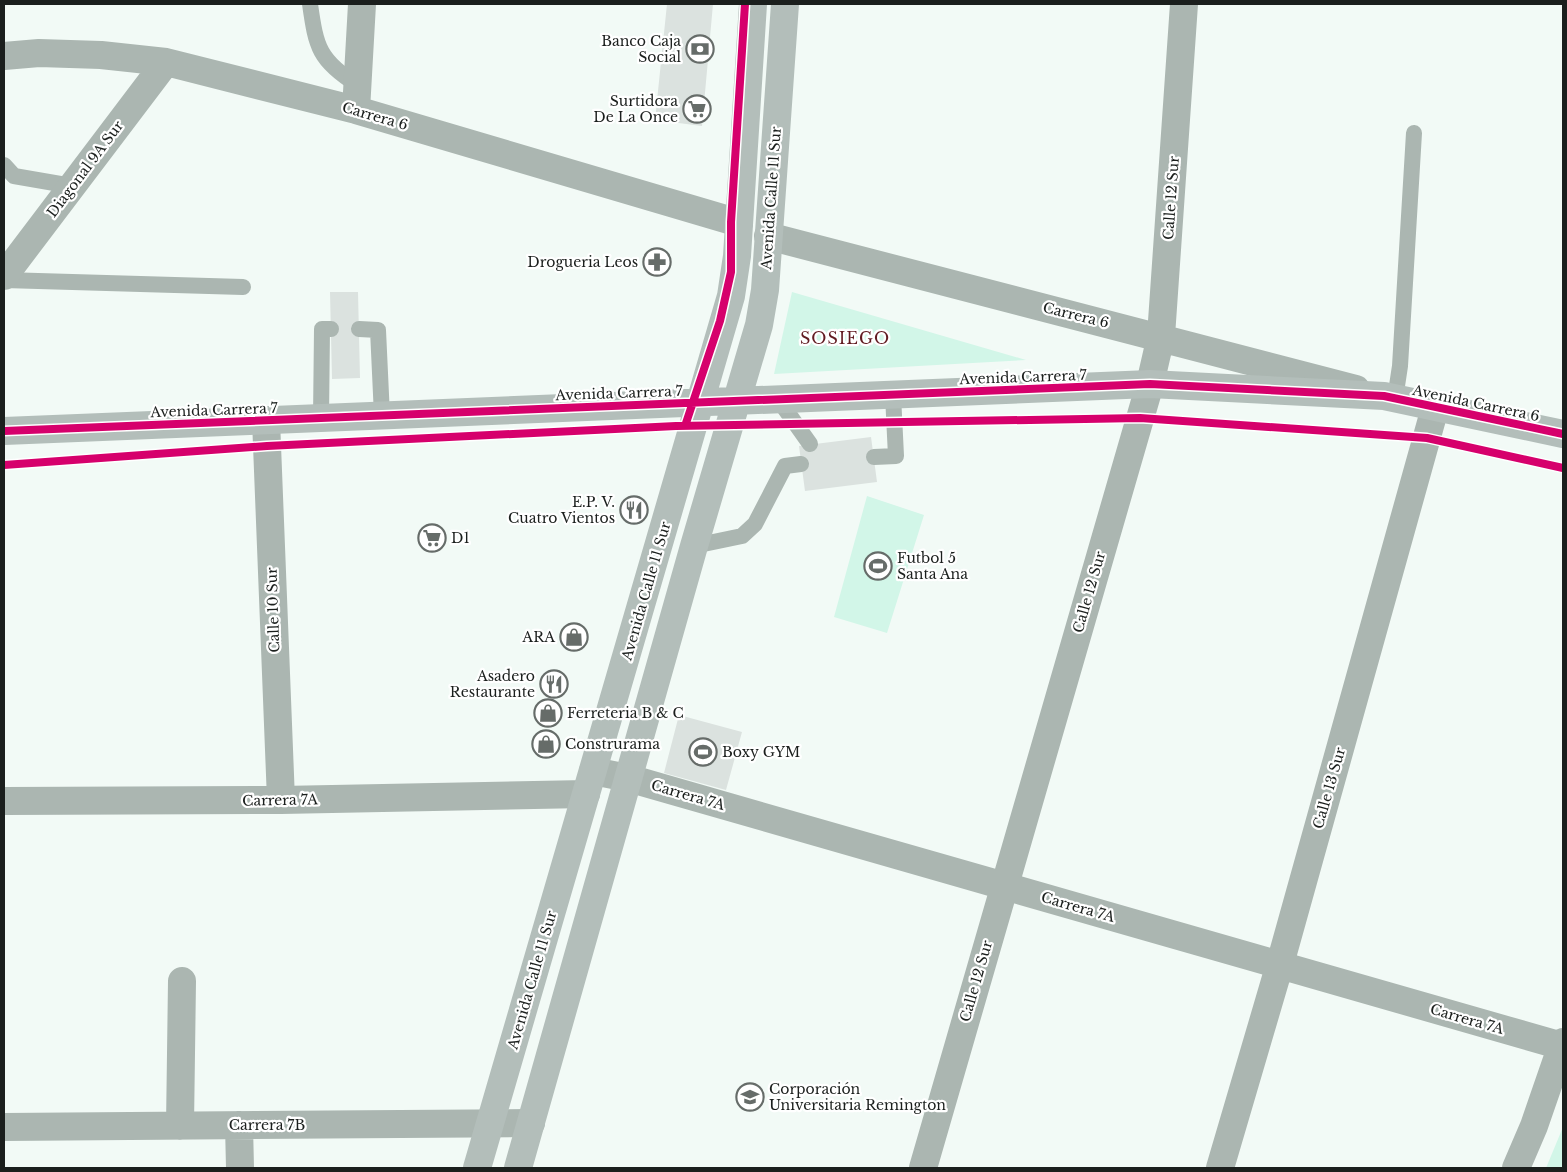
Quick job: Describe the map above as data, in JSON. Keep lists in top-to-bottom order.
{
  "streets": {
    "main road": ["Avenida Calle 11 Sur", "Avenida Carrera 7", "Avenida Carrera 6"],
    "street": [
      "Carrera 6",
      "Diagonal 9A Sur",
      "Calle 12 Sur",
      "Calle 10 Sur",
      "Calle 13 Sur",
      "Carrera 7A",
      "Carrera 7B"
    ]
  },
  "crossings": [
    ["Carrera 6", "Diagonal 9A Sur"],
    ["Carrera 6", "Avenida Calle 11 Sur"],
    ["Carrera 6", "Calle 12 Sur"],
    ["Carrera 6", "Avenida Carrera 7"],
    ["Carrera 6", "Avenida Carrera 6"],
    ["Avenida Calle 11 Sur", "Avenida Carrera 7"],
    ["Avenida Calle 11 Sur", "Carrera 7A"],
    ["Avenida Calle 11 Sur", "Carrera 7B"],
    ["Calle 12 Sur", "Avenida Carrera 7"],
    ["Calle 12 Sur", "Carrera 7A"],
    ["Avenida Carrera 7", "Avenida Carrera 6"],
    ["Avenida Carrera 7", "Calle 10 Sur"],
    ["Avenida Carrera 6", "Calle 13 Sur"],
    ["Calle 10 Sur", "Carrera 7A"],
    ["Calle 13 Sur", "Carrera 7A"]
  ],
  "districts": ["SOSIEGO"],
  "places": {
    "bank": ["Banco Caja Social"],
    "supermarket": ["Surtidora De La Once", "D1"],
    "pharmacy": ["Drogueria Leos"],
    "restaurant": ["E.P. V. Cuatro Vientos", "Asadero Restaurante"],
    "sports": ["Futbol 5 Santa Ana", "Boxy GYM"],
    "shop": ["ARA", "Ferreteria B & C", "Construrama"],
    "school or university": ["Corporación Universitaria Remington"]
  }
}
